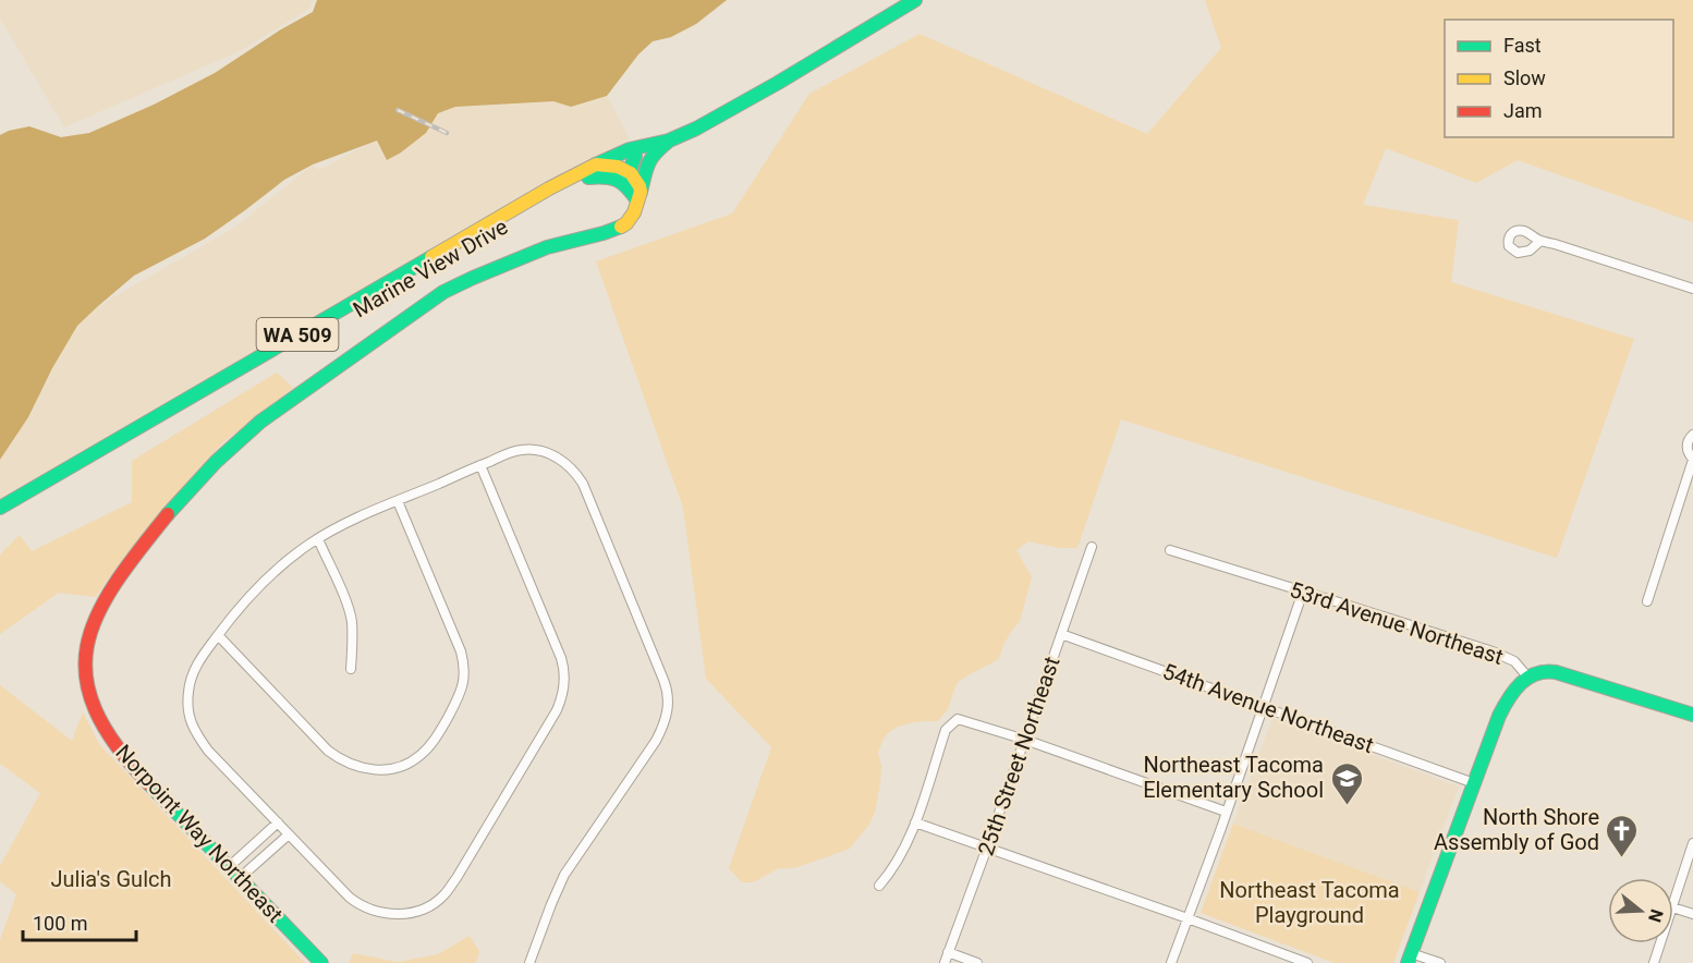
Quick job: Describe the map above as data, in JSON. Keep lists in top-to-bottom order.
{
  "streets": {
    "main road": [
      "Marine View Drive",
      "WA 509",
      "53rd Avenue Northeast",
      "Norpoint Way Northeast"
    ],
    "street": ["54th Avenue Northeast", "25th Street Northeast"]
  },
  "crossings": [
    ["54th Avenue Northeast", "25th Street Northeast"]
  ],
  "parks": ["Julia's Gulch", "Northeast Tacoma Playground"],
  "places": {
    "school or university": ["Northeast Tacoma Elementary School"],
    "church": ["North Shore Assembly of God"]
  },
  "legend": ["Fast", "Slow", "Jam"],
  "scale_bar": "100 m",
  "north": "right"
}
